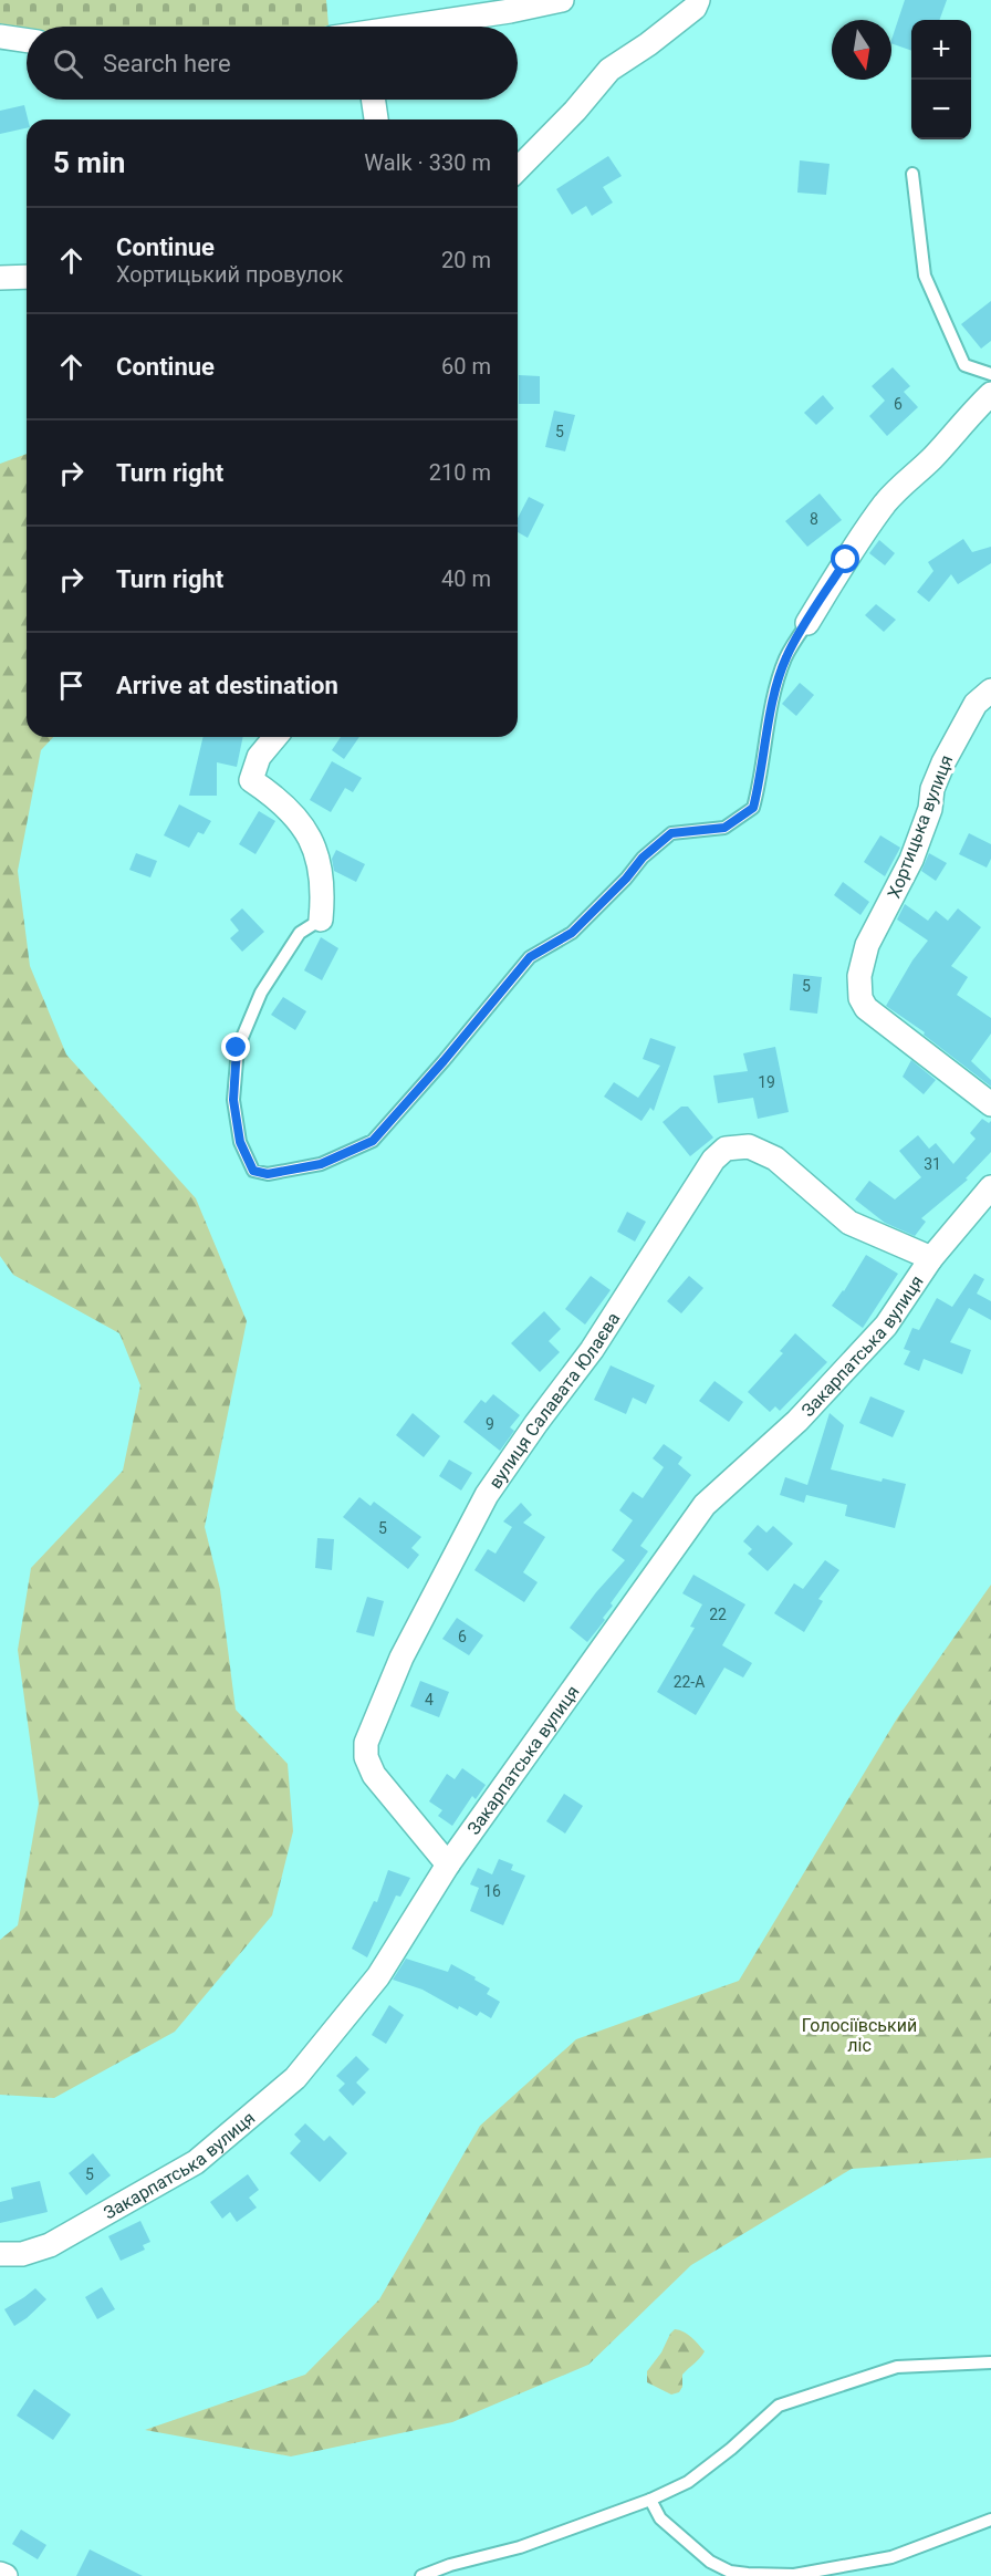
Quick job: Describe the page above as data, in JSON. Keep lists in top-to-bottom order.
{
  "streets": {
    "street": ["Хортицька вулиця", "Закарпатська вулиця", "вулиця Салавата Юлаєва"]
  },
  "crossings": [
    ["Закарпатська вулиця", "вулиця Салавата Юлаєва"]
  ],
  "parks": ["Голосіївський ліс"],
  "house_numbers": [
    "6",
    "5",
    "8",
    "5",
    "19",
    "31",
    "9",
    "5",
    "22",
    "6",
    "22-А",
    "4",
    "16",
    "5"
  ],
  "north": "bottom",
  "page": {
    "map_buttons": ["+", "−"],
    "search": "Search here",
    "heading": ["5 min", "Walk · 330 m"],
    "list": [
      ["Continue", "Хортицький провулок", "20 m"],
      ["Continue", "60 m"],
      ["Turn right", "210 m"],
      ["Turn right", "40 m"],
      "Arrive at destination"
    ]
  }
}
